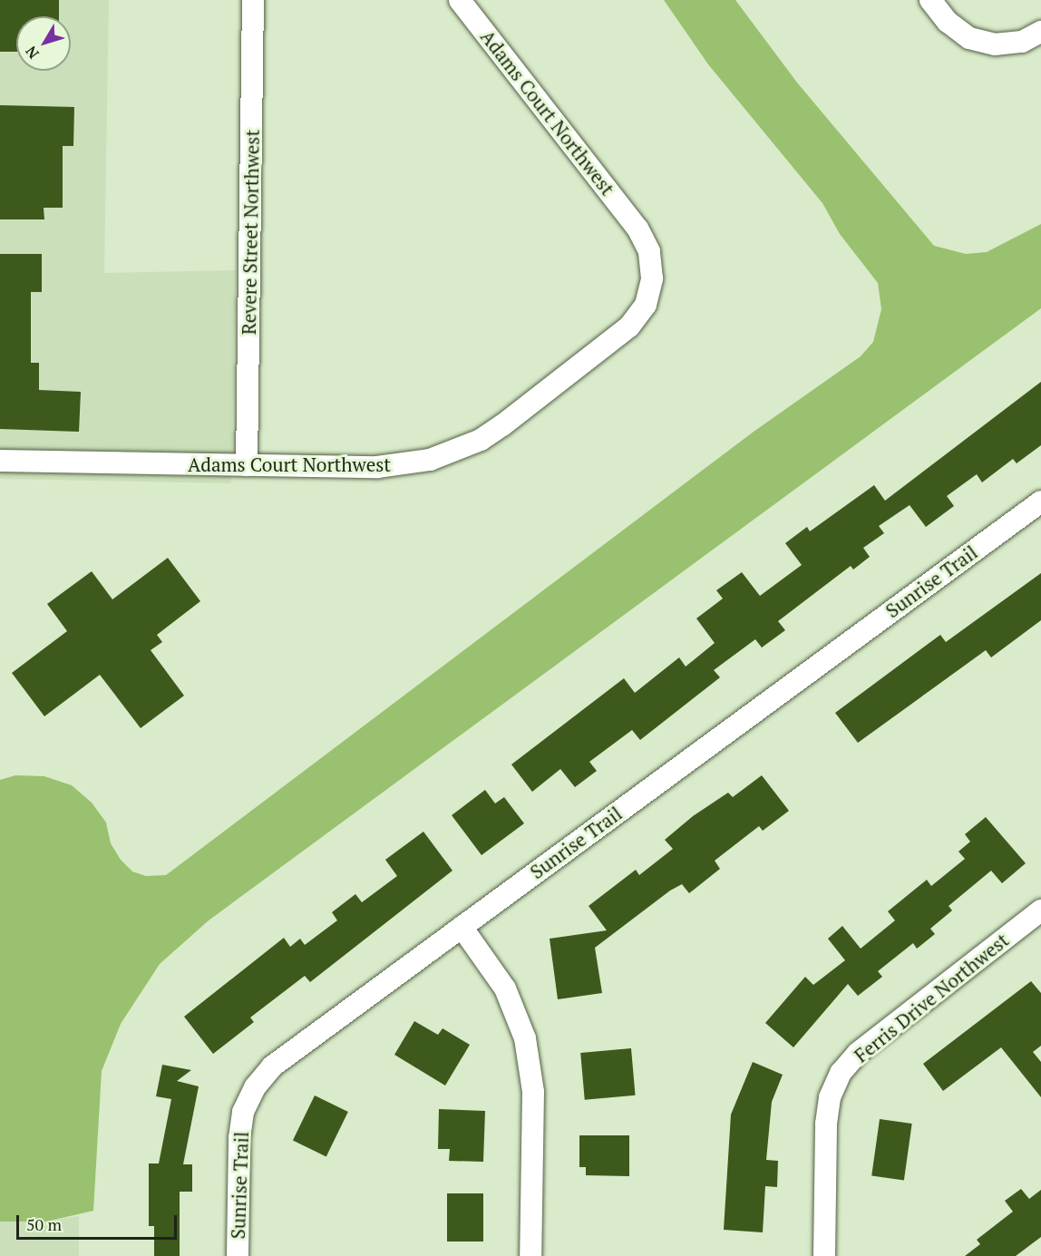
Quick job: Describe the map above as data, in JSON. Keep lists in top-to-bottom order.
{
  "streets": {
    "street": [
      "Adams Court Northwest",
      "Revere Street Northwest",
      "Sunrise Trail",
      "Ferris Drive Northwest"
    ]
  },
  "crossings": [
    ["Adams Court Northwest", "Revere Street Northwest"]
  ],
  "scale_bar": "50 m",
  "north": "bottom left"
}
